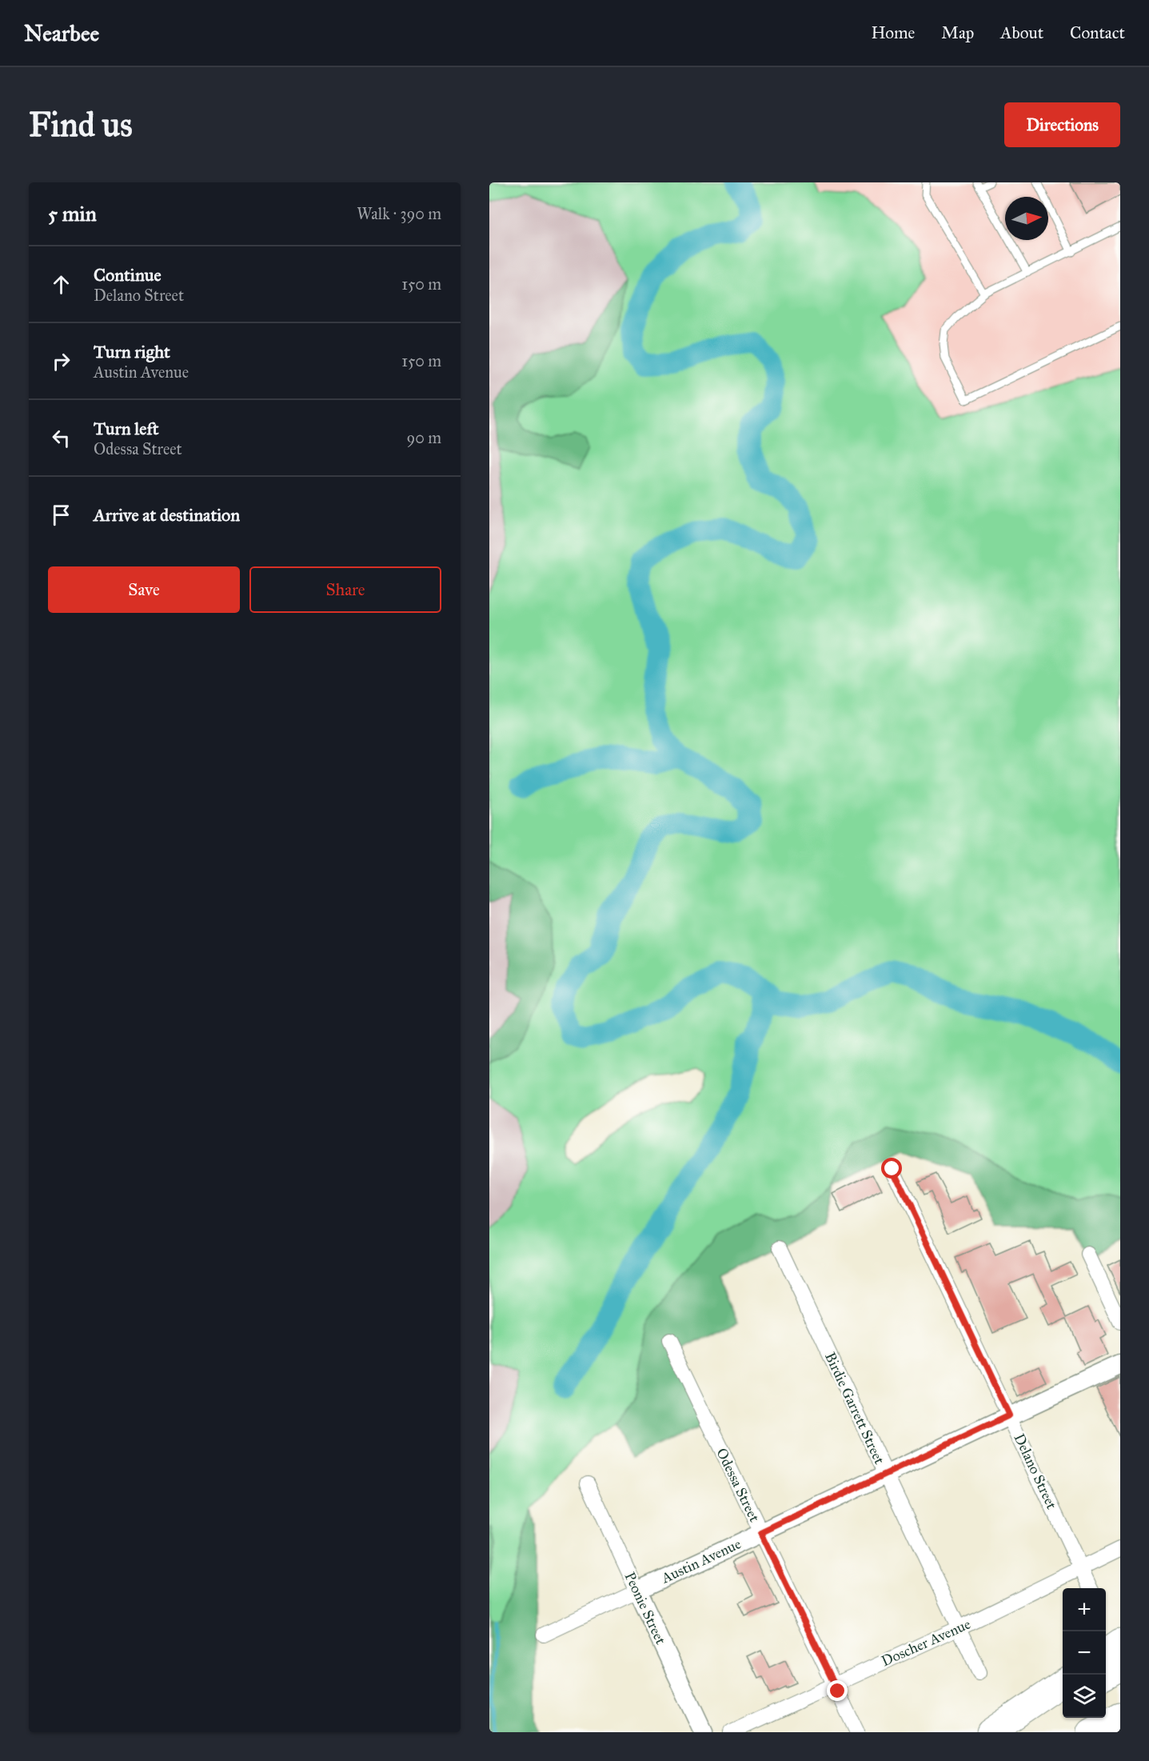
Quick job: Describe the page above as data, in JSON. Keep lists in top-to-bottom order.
{
  "streets": {
    "street": [
      "Birdie Garrett Street",
      "Delano Street",
      "Odessa Street",
      "Austin Avenue",
      "Peonie Street",
      "Doscher Avenue"
    ]
  },
  "crossings": [
    ["Birdie Garrett Street", "Austin Avenue"],
    ["Birdie Garrett Street", "Doscher Avenue"],
    ["Delano Street", "Austin Avenue"],
    ["Delano Street", "Doscher Avenue"],
    ["Odessa Street", "Austin Avenue"],
    ["Odessa Street", "Doscher Avenue"],
    ["Austin Avenue", "Peonie Street"]
  ],
  "north": "right",
  "page": {
    "header": "Nearbee",
    "nav": [
      "Home",
      "Map",
      "About",
      "Contact"
    ],
    "buttons": [
      "Directions",
      ["Save", "Share"]
    ],
    "title": "Find us",
    "heading": ["5 min", "Walk · 390 m"],
    "list": [
      ["Continue", "Delano Street", "150 m"],
      ["Turn right", "Austin Avenue", "150 m"],
      ["Turn left", "Odessa Street", "90 m"],
      "Arrive at destination"
    ],
    "map_buttons": ["+", "−"]
  }
}
